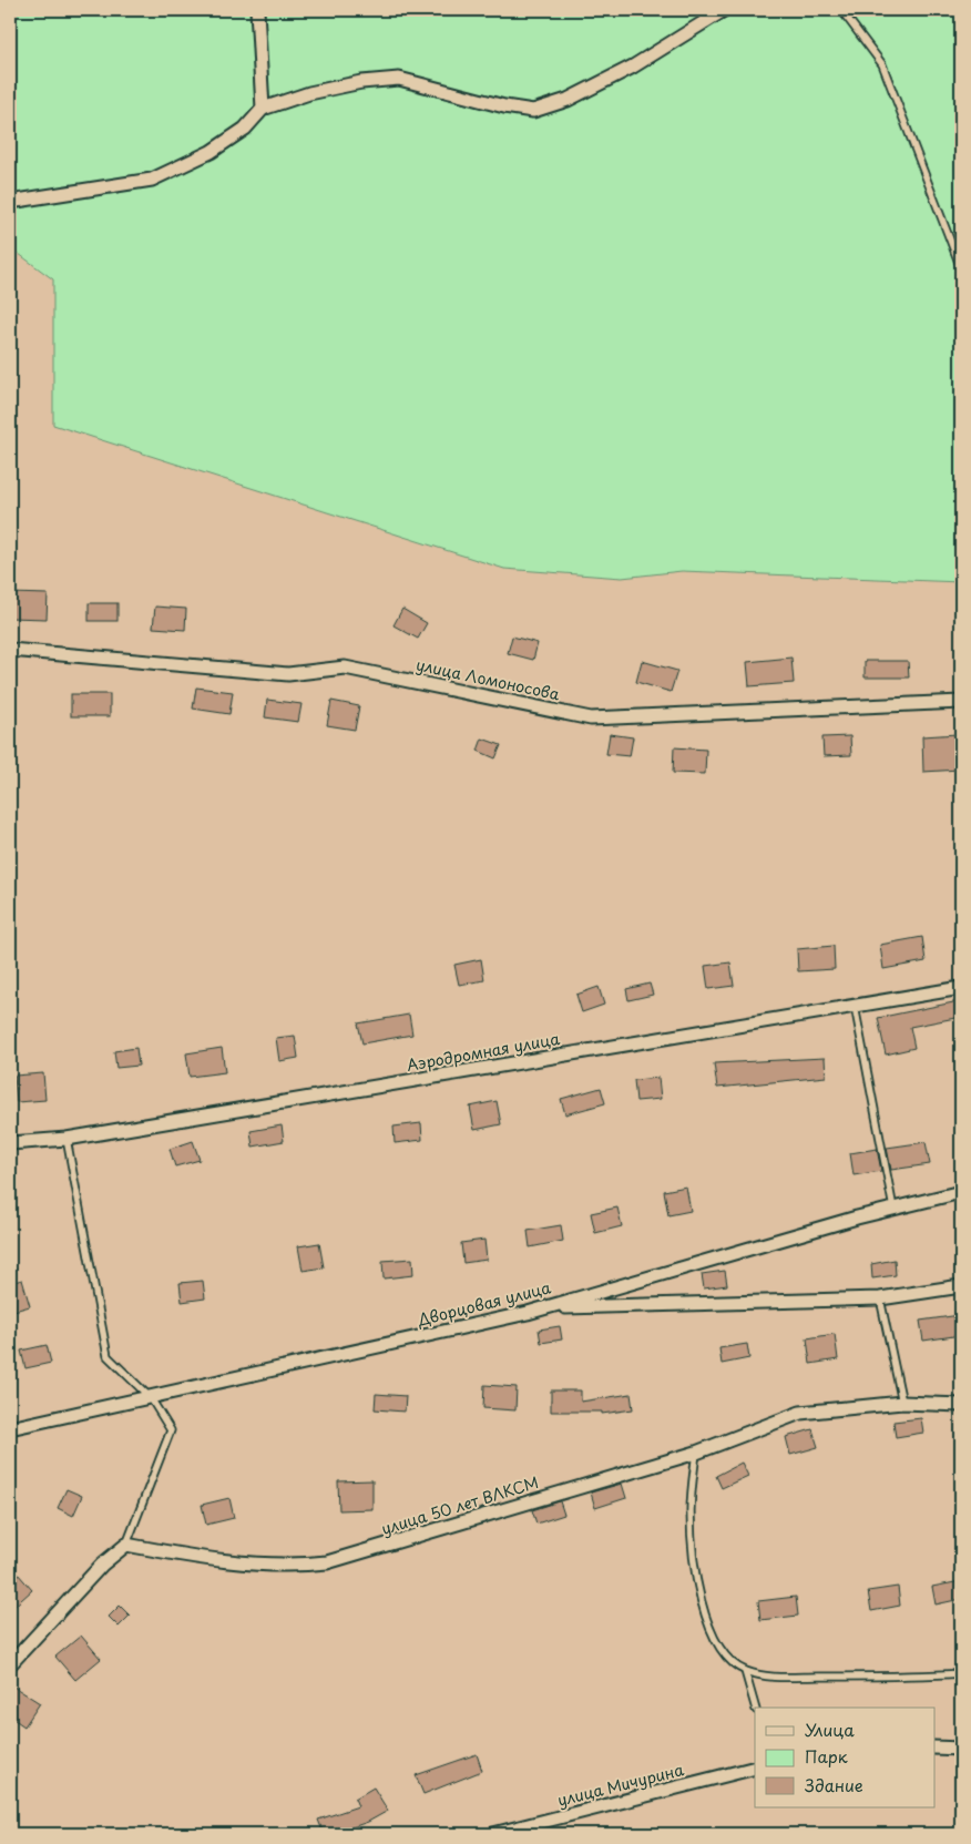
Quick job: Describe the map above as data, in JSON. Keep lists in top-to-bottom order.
{
  "streets": {
    "street": [
      "улица Ломоносова",
      "Аэродромная улица",
      "Дворцовая улица",
      "улица 50 лет ВЛКСМ",
      "улица Мичурина"
    ]
  },
  "legend": ["Улица", "Парк", "Здание"]
}
